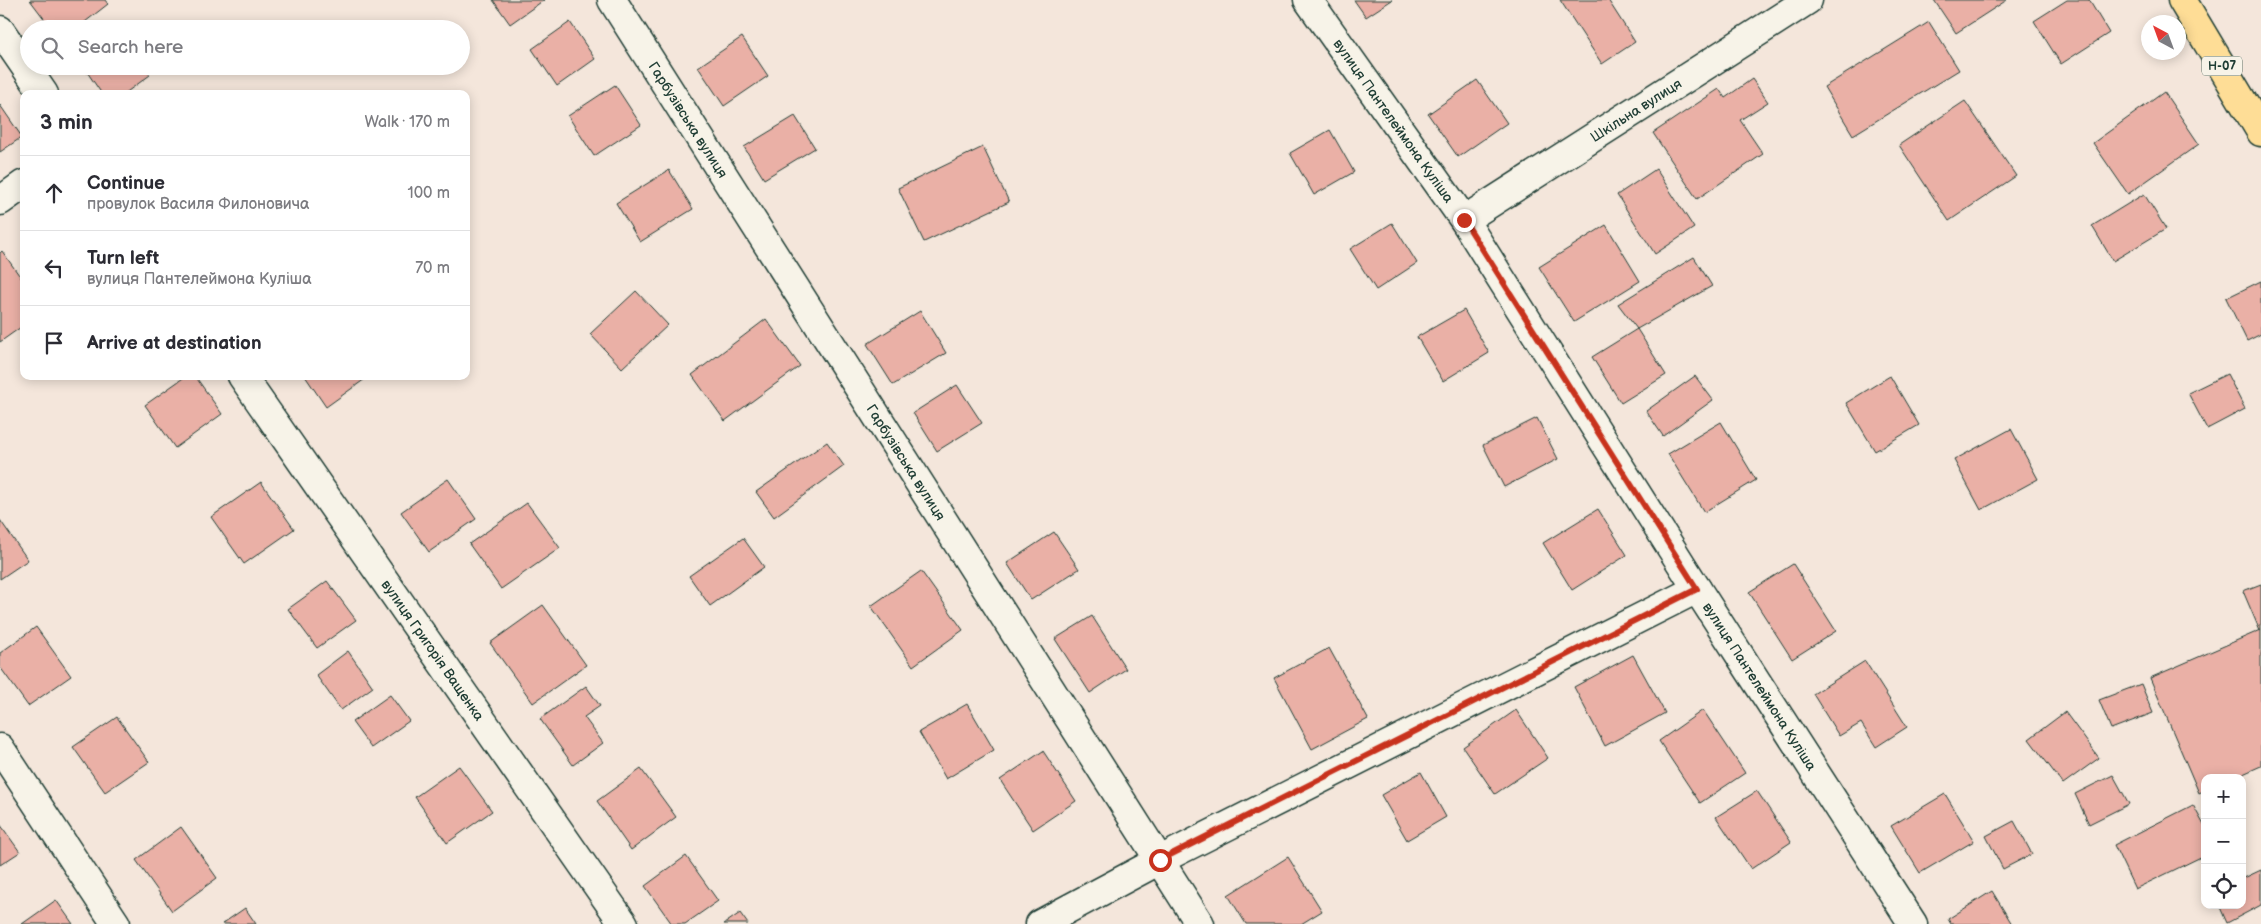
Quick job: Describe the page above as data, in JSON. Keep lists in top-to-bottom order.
{
  "streets": {
    "main road": ["Н-07"],
    "street": [
      "Шкільна вулиця",
      "Гарбузівська вулиця",
      "вулиця Пантелеймона Куліша",
      "вулиця Григорія Ващенка"
    ]
  },
  "crossings": [
    ["Шкільна вулиця", "вулиця Пантелеймона Куліша"]
  ],
  "north": "top left",
  "page": {
    "search": "Search here",
    "heading": ["3 min", "Walk · 170 m"],
    "list": [
      ["Continue", "провулок Василя Филоновича", "100 m"],
      ["Turn left", "вулиця Пантелеймона Куліша", "70 m"],
      "Arrive at destination"
    ],
    "map_buttons": ["+", "−"]
  }
}
